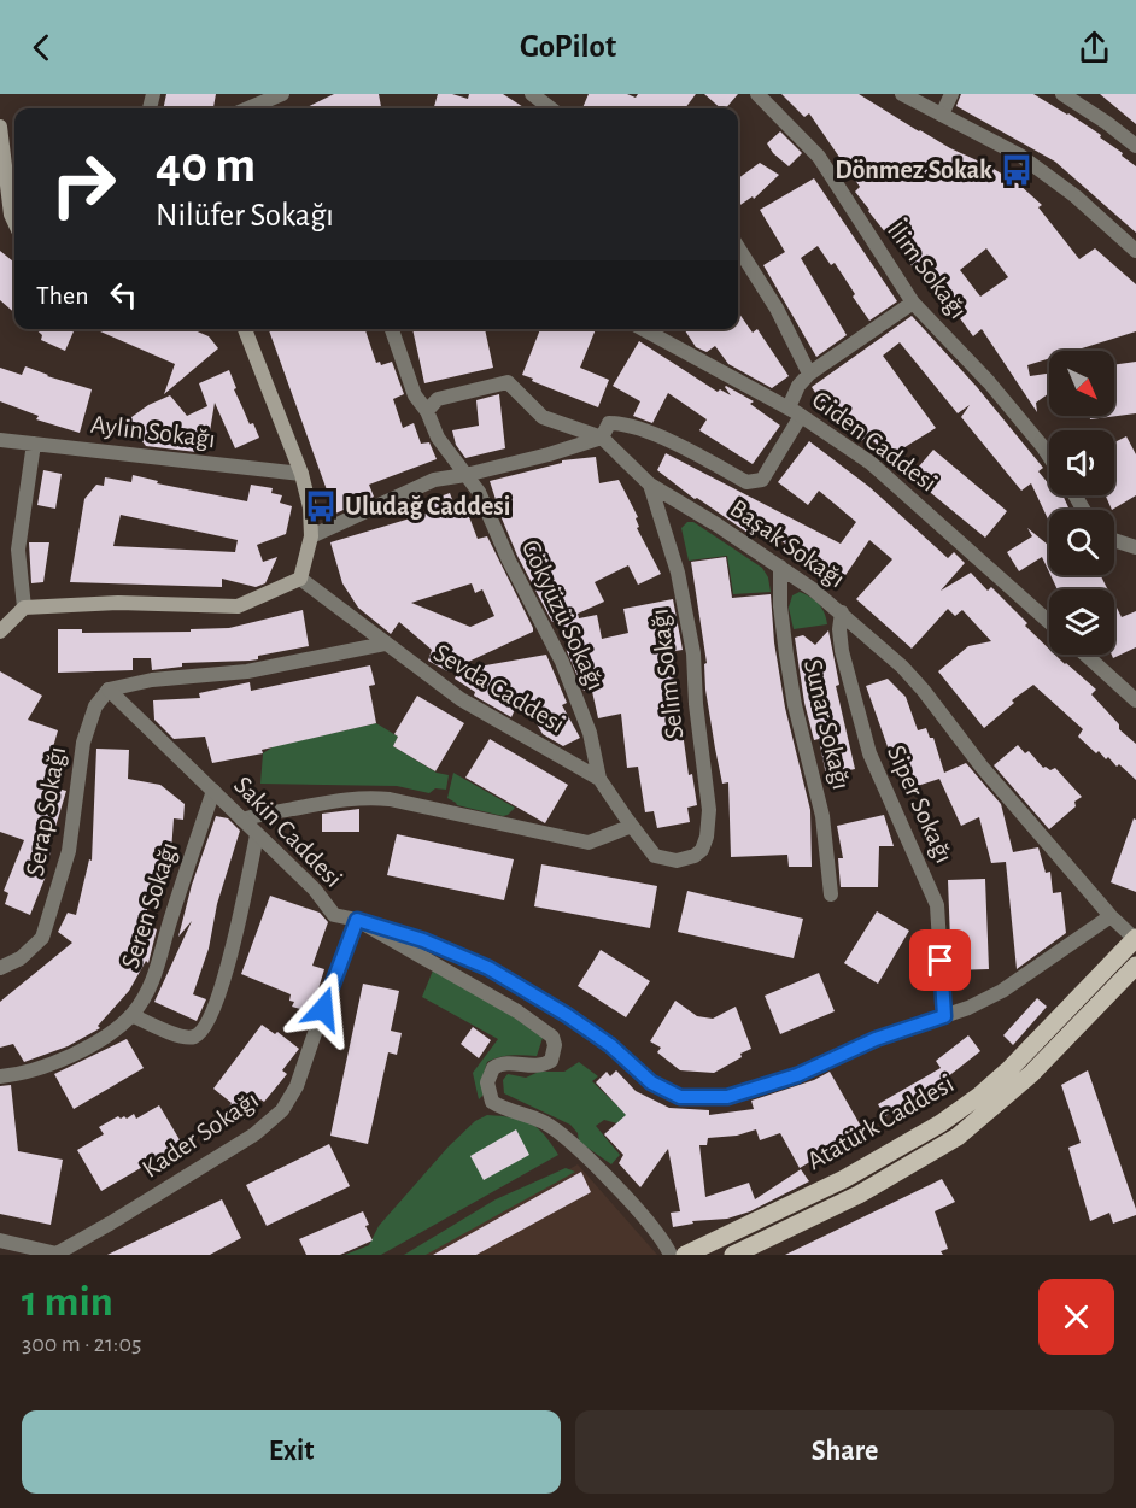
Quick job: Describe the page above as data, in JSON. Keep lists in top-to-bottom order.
{
  "streets": {
    "main road": ["Atatürk Caddesi"],
    "street": [
      "İlim Sokağı",
      "Aylin Sokağı",
      "Giden Caddesi",
      "Başak Sokağı",
      "Gökyüzü Sokağı",
      "Selim Sokağı",
      "Sevda Caddesi",
      "Sunar Sokağı",
      "Siper Sokağı",
      "Serap Sokağı",
      "Sakin Caddesi",
      "Seren Sokağı",
      "Kader Sokağı"
    ]
  },
  "crossings": [
    ["Başak Sokağı", "Selim Sokağı"],
    ["Başak Sokağı", "Sunar Sokağı"],
    ["Başak Sokağı", "Siper Sokağı"],
    ["Başak Sokağı", "Atatürk Caddesi"],
    ["Gökyüzü Sokağı", "Sevda Caddesi"],
    ["Selim Sokağı", "Sevda Caddesi"],
    ["Serap Sokağı", "Sakin Caddesi"],
    ["Sakin Caddesi", "Seren Sokağı"],
    ["Sakin Caddesi", "Kader Sokağı"]
  ],
  "places": {
    "bus stop": ["Dönmez Sokak", "Uludağ Caddesi"]
  },
  "north": "bottom right",
  "page": {
    "header": "GoPilot",
    "turn": ["40 m", "Nilüfer Sokağı"],
    "then": "Then",
    "heading": ["1 min", "300 m · 21:05"],
    "buttons": ["Exit", "Share"]
  }
}
